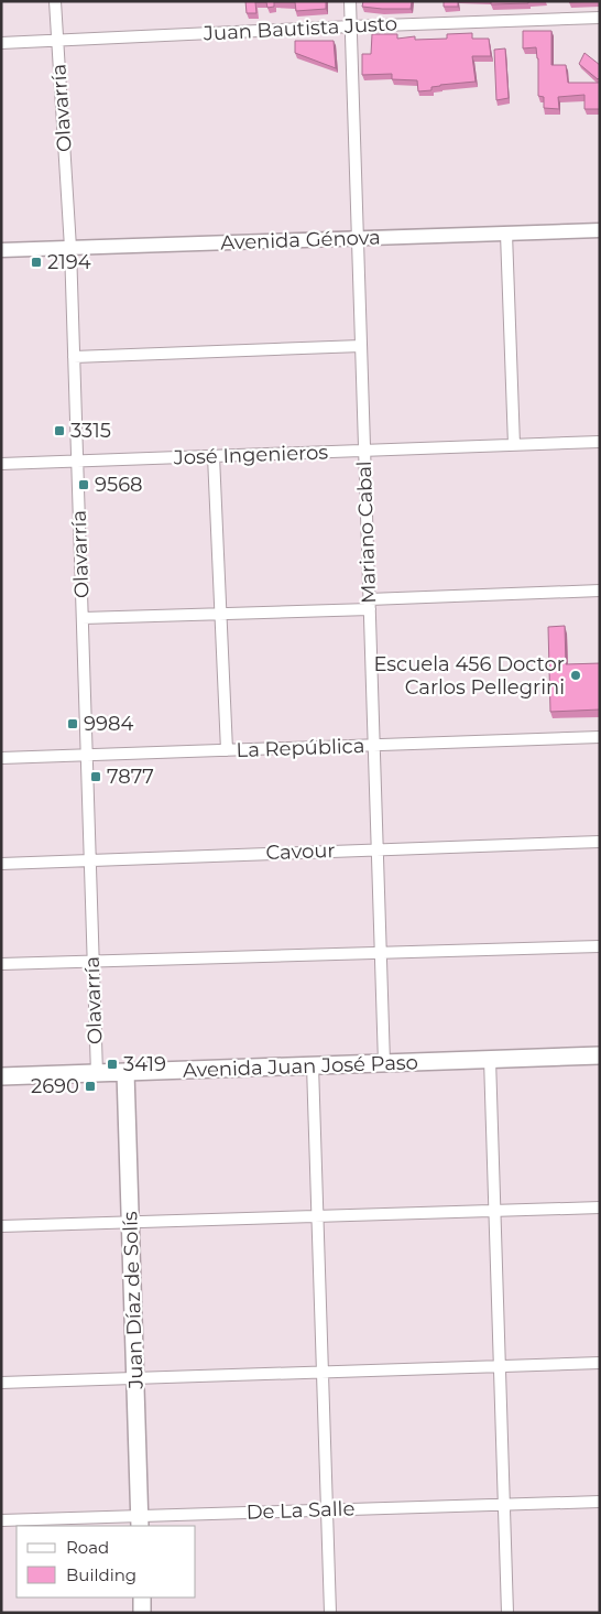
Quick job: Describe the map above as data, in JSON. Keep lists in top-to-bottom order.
{
  "streets": {
    "main road": ["Avenida Juan José Paso", "Juan Díaz de Solís"],
    "street": [
      "Juan Bautista Justo",
      "Olavarría",
      "Avenida Génova",
      "José Ingenieros",
      "Mariano Cabal",
      "La República",
      "Cavour",
      "De La Salle"
    ]
  },
  "crossings": [
    ["Juan Bautista Justo", "Olavarría"],
    ["Juan Bautista Justo", "Mariano Cabal"],
    ["Olavarría", "Avenida Génova"],
    ["Olavarría", "José Ingenieros"],
    ["Olavarría", "La República"],
    ["Olavarría", "Cavour"],
    ["Olavarría", "Avenida Juan José Paso"],
    ["Avenida Génova", "Mariano Cabal"],
    ["José Ingenieros", "Mariano Cabal"],
    ["Mariano Cabal", "La República"],
    ["Mariano Cabal", "Cavour"],
    ["Mariano Cabal", "Avenida Juan José Paso"],
    ["Avenida Juan José Paso", "Juan Díaz de Solís"],
    ["Juan Díaz de Solís", "De La Salle"]
  ],
  "places": {
    "transit": [
      "2194",
      "3315",
      "9568",
      "9984",
      "7877",
      "3419",
      "2690"
    ],
    "other": ["Escuela 456 Doctor Carlos Pellegrini"]
  },
  "legend": ["Road", "Building"]
}
